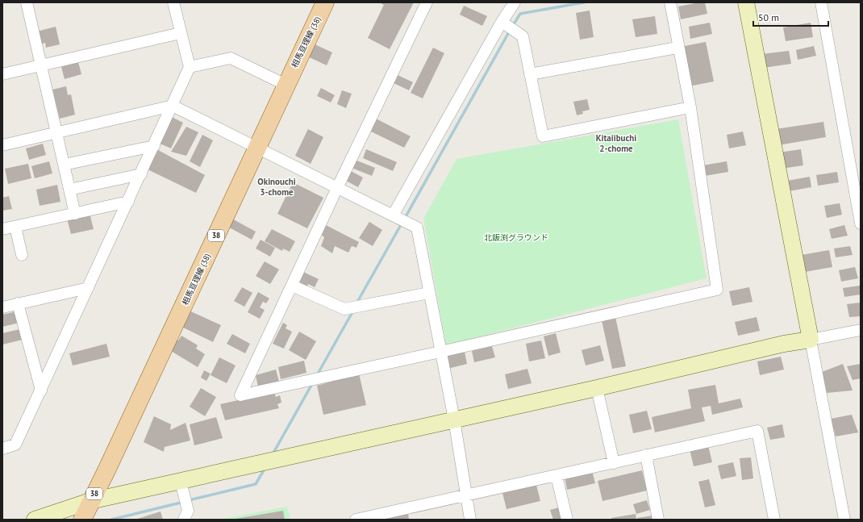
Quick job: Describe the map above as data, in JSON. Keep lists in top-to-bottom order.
{
  "streets": {
    "main road": ["相馬亘理線 (38)", "38"]
  },
  "districts": ["Kitaiibuchi 2-chome", "Okinouchi 3-chome"],
  "parks": ["北飯渕グラウンド"],
  "scale_bar": "50 m"
}
